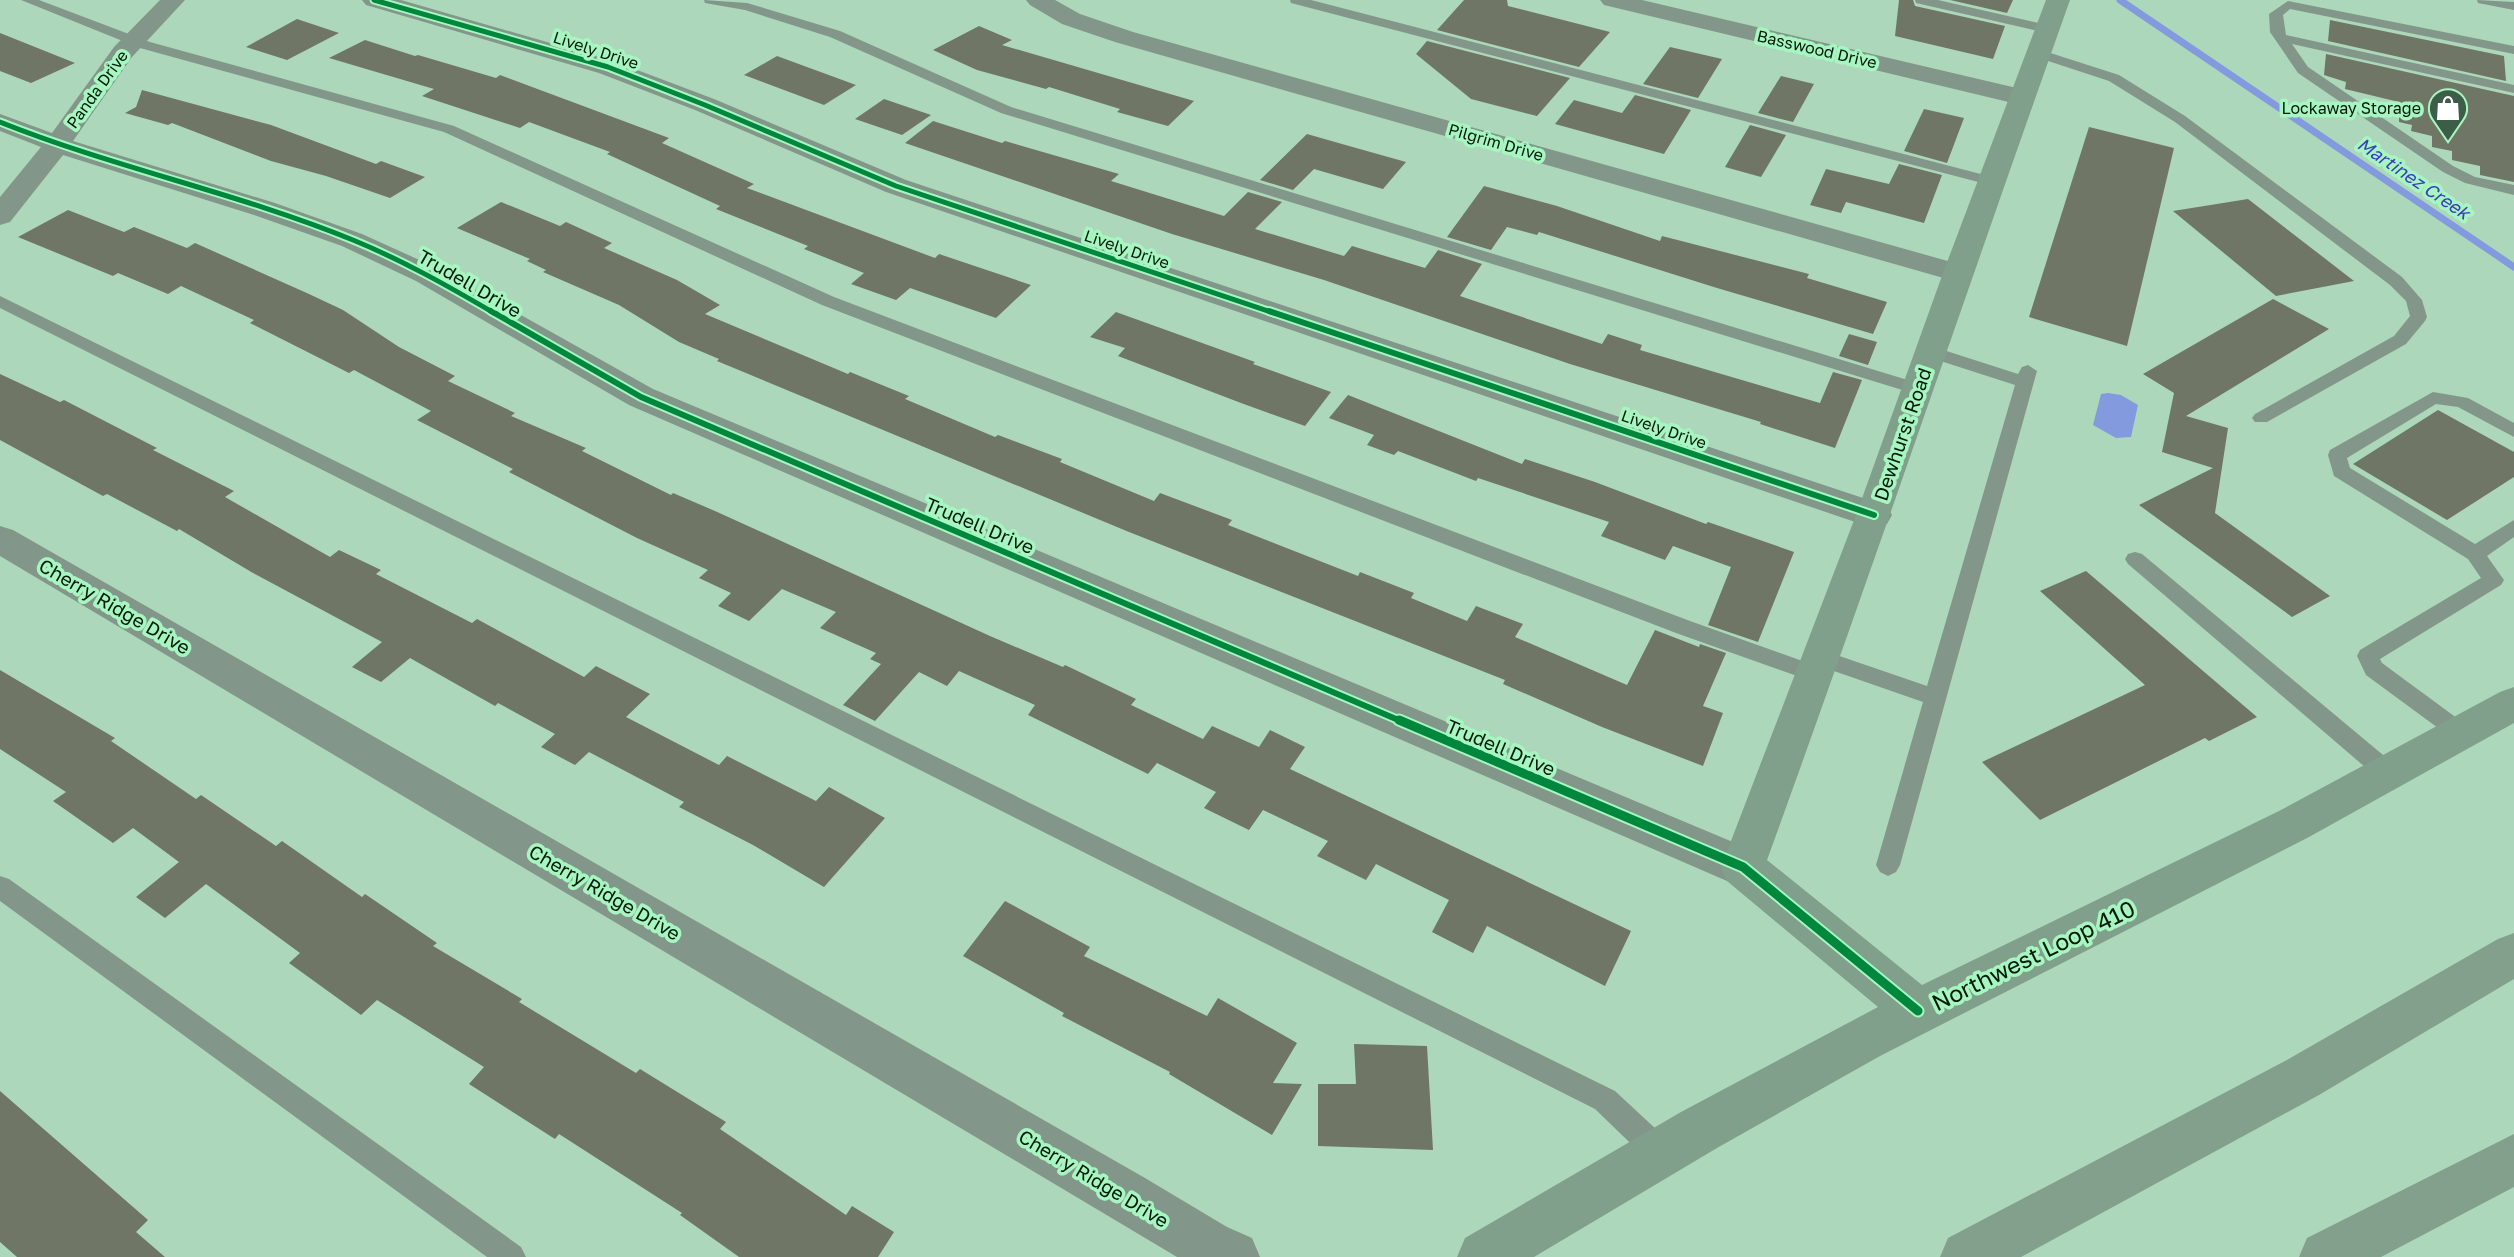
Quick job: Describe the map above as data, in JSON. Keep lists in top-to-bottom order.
{
  "streets": {
    "street": [
      "Basswood Drive",
      "Lively Drive",
      "Panda Drive",
      "Pilgrim Drive",
      "Trudell Drive",
      "Dewhurst Road",
      "Cherry Ridge Drive",
      "Northwest Loop 410"
    ]
  },
  "crossings": [
    ["Basswood Drive", "Dewhurst Road"],
    ["Lively Drive", "Dewhurst Road"],
    ["Panda Drive", "Trudell Drive"],
    ["Pilgrim Drive", "Dewhurst Road"],
    ["Trudell Drive", "Dewhurst Road"],
    ["Trudell Drive", "Northwest Loop 410"]
  ],
  "water": ["Martinez Creek"],
  "places": {
    "shop": ["Lockaway Storage"]
  }
}
